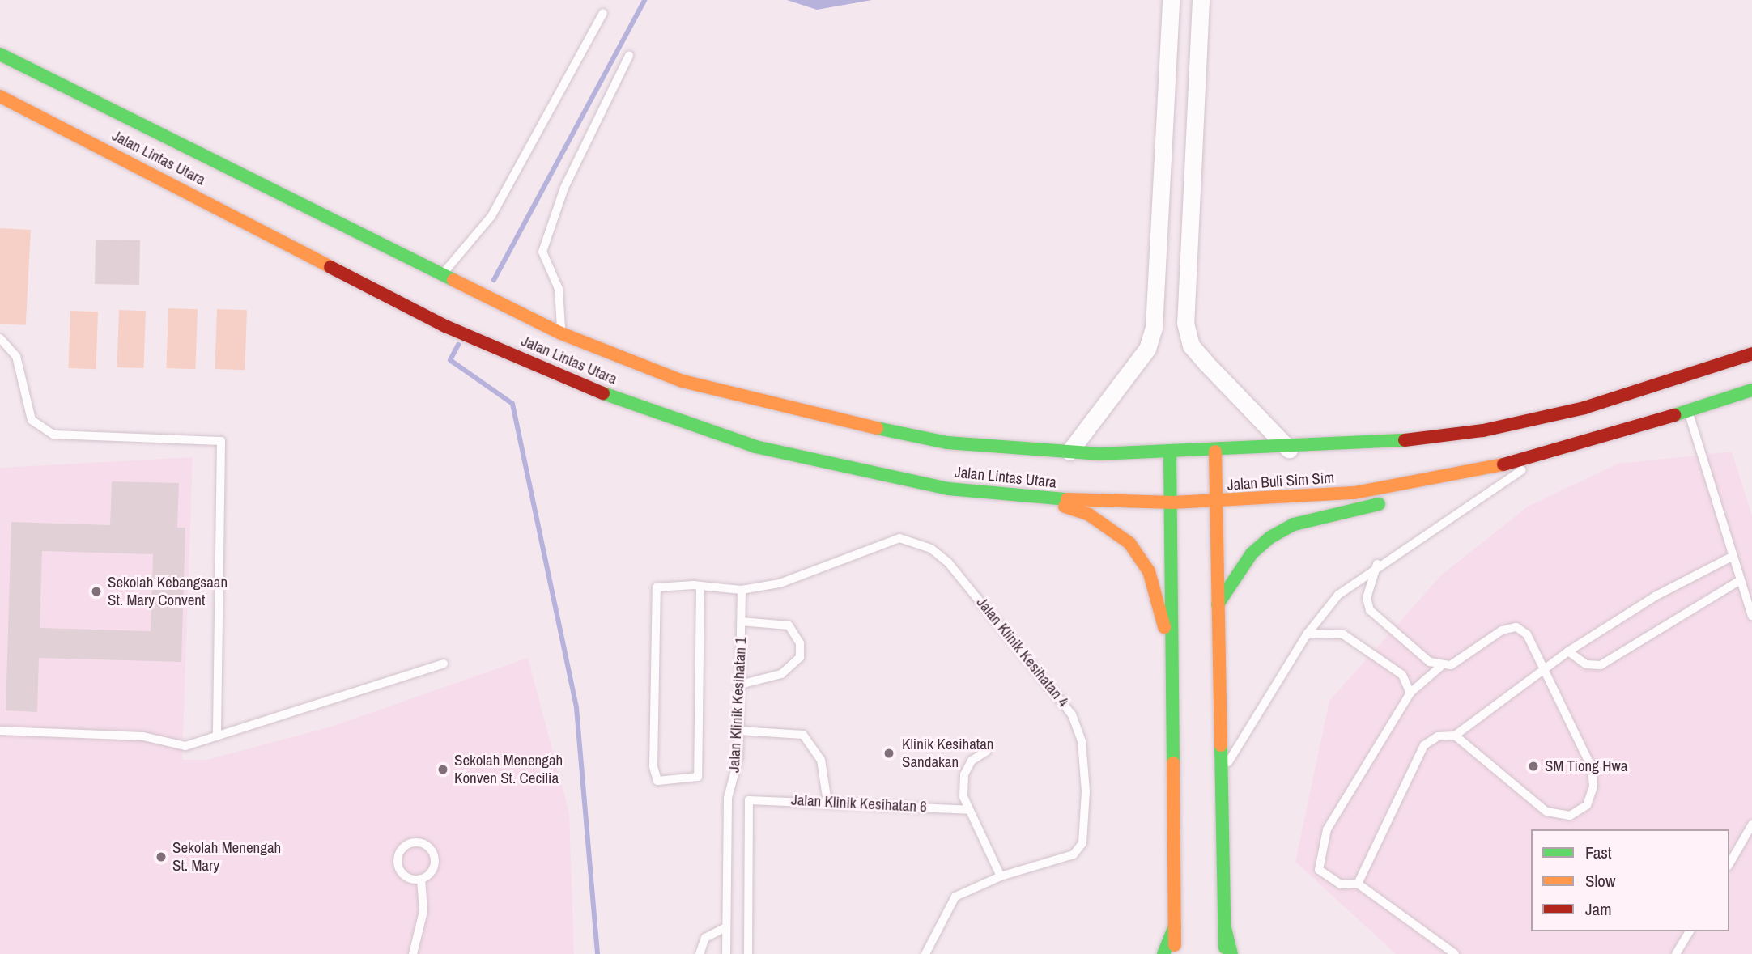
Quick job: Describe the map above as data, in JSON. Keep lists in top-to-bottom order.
{
  "streets": {
    "main road": ["Jalan Lintas Utara", "Jalan Buli Sim Sim"],
    "lane": ["Jalan Klinik Kesihatan 4", "Jalan Klinik Kesihatan 1", "Jalan Klinik Kesihatan 6"]
  },
  "crossings": [
    ["Jalan Lintas Utara", "Jalan Buli Sim Sim"],
    ["Jalan Klinik Kesihatan 4", "Jalan Klinik Kesihatan 1"]
  ],
  "places": [
    "Sekolah Kebangsaan St. Mary Convent",
    "Klinik Kesihatan Sandakan",
    "SM Tiong Hwa",
    "Sekolah Menengah Konven St. Cecilia",
    "Sekolah Menengah St. Mary"
  ],
  "legend": ["Fast", "Slow", "Jam"]
}
